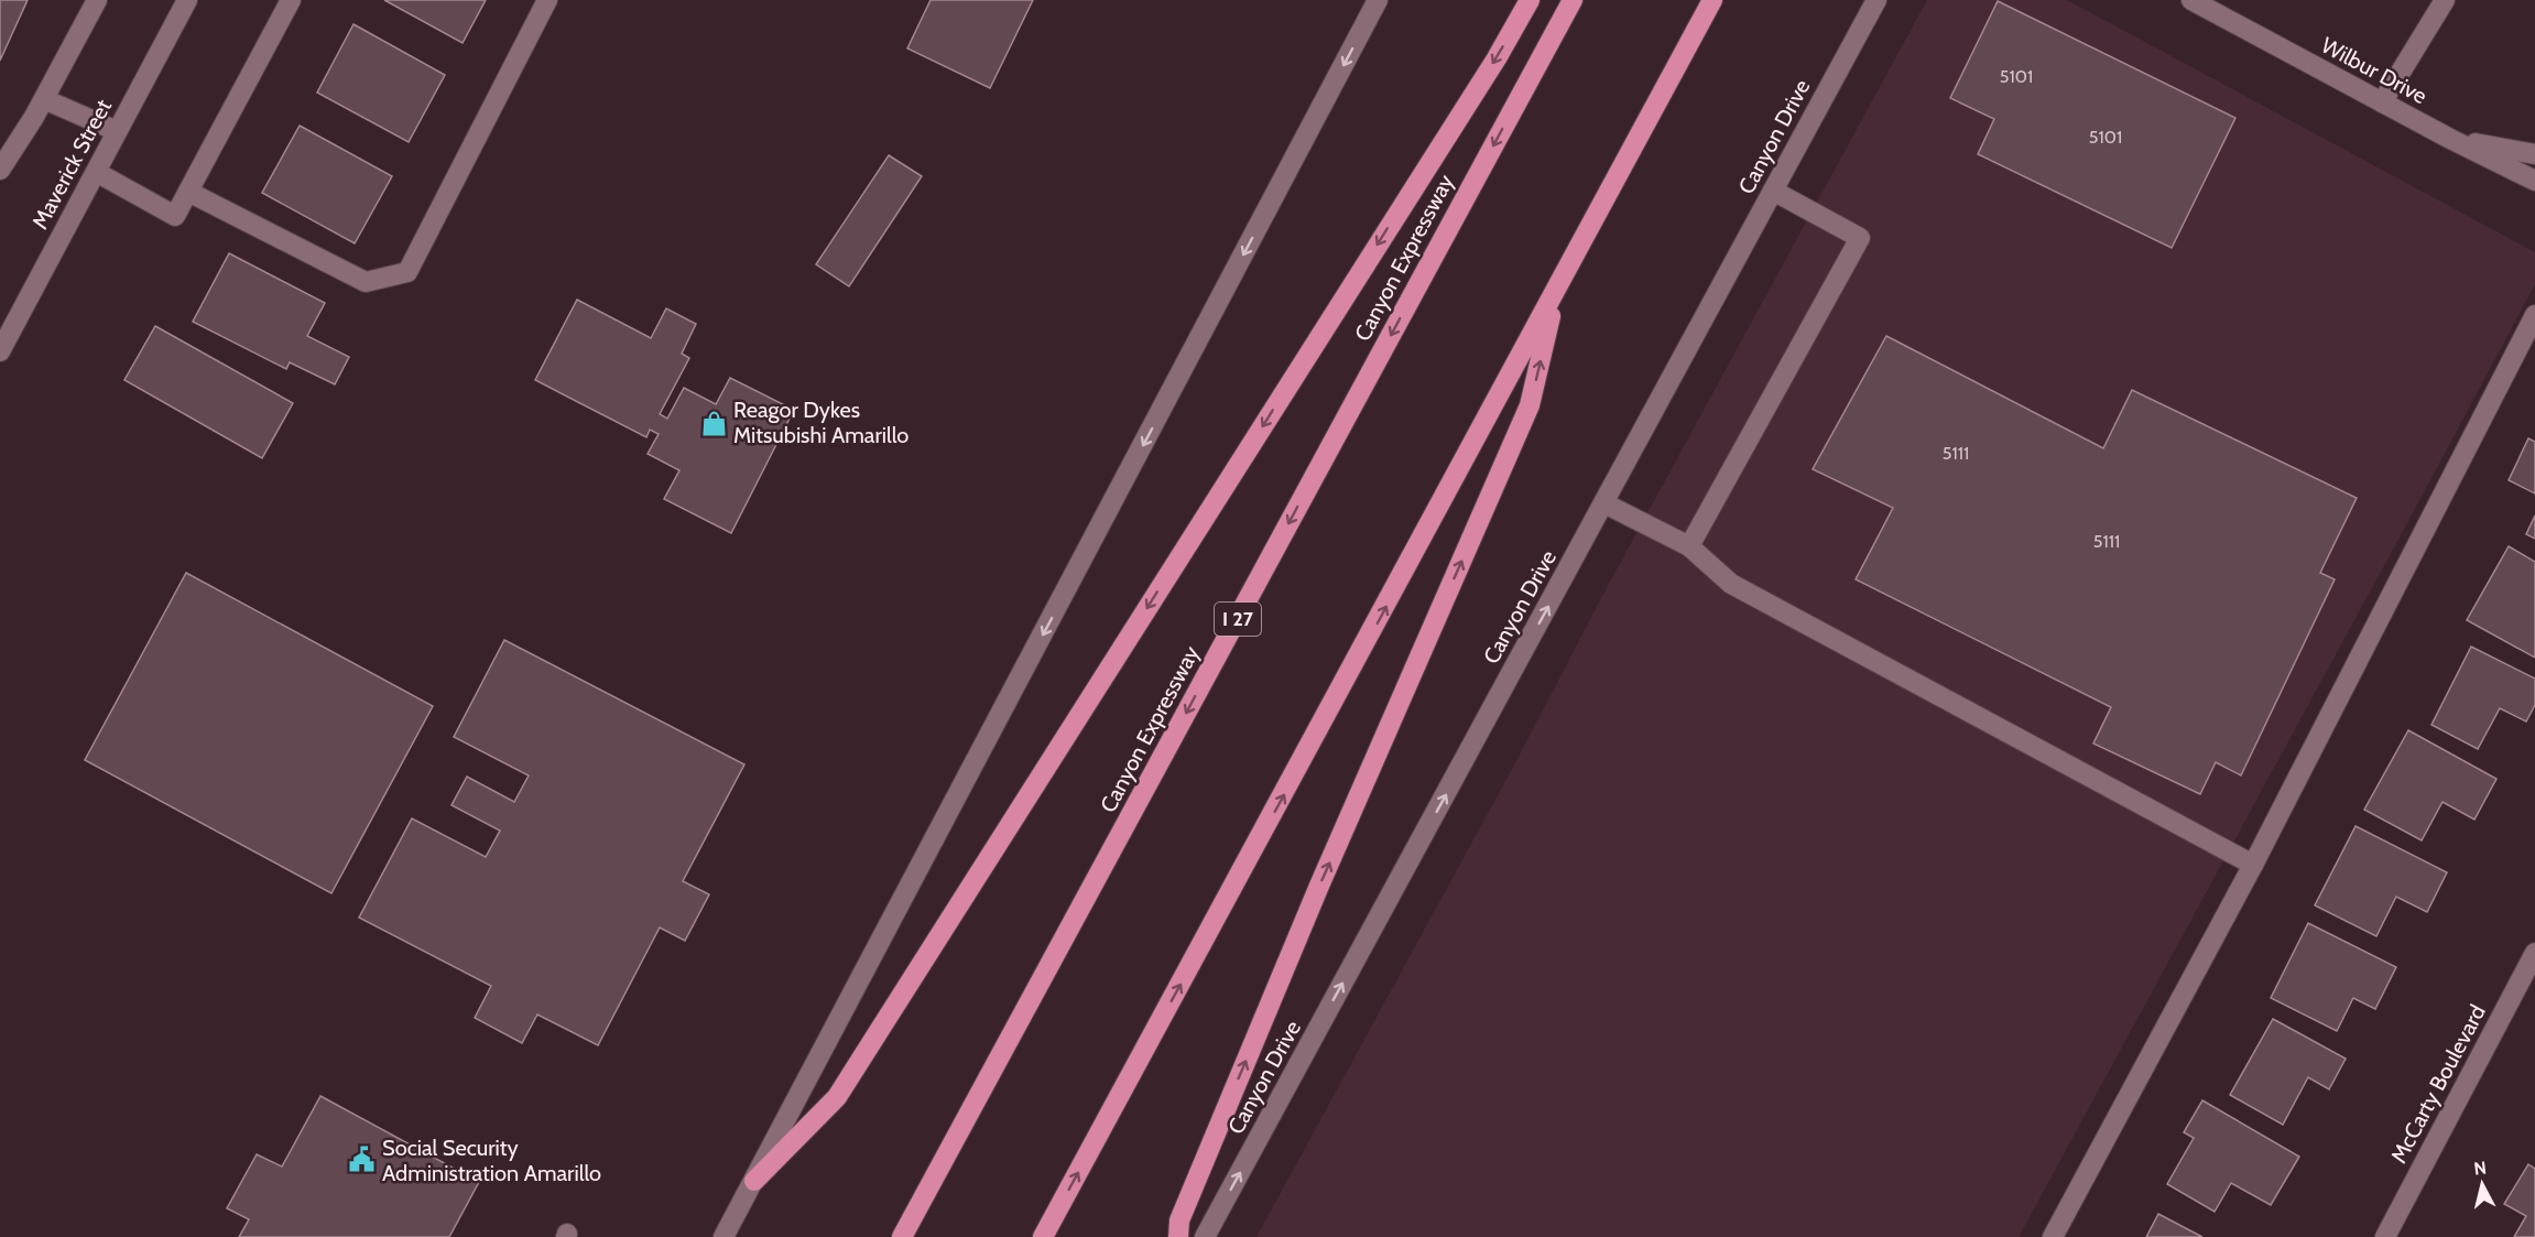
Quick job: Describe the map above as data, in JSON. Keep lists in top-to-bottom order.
{
  "streets": {
    "highway": ["Canyon Expressway", "I 27"],
    "main road": [
      "Wilbur Drive",
      "Canyon Drive",
      "Maverick Street",
      "McCarty Boulevard"
    ]
  },
  "one_way": ["Canyon Drive"],
  "places": {
    "shop": ["Reagor Dykes Mitsubishi Amarillo"],
    "public building": ["Social Security Administration Amarillo"]
  },
  "house_numbers": [
    "5101",
    "5101",
    "5111",
    "5111"
  ],
  "north": "top"
}
